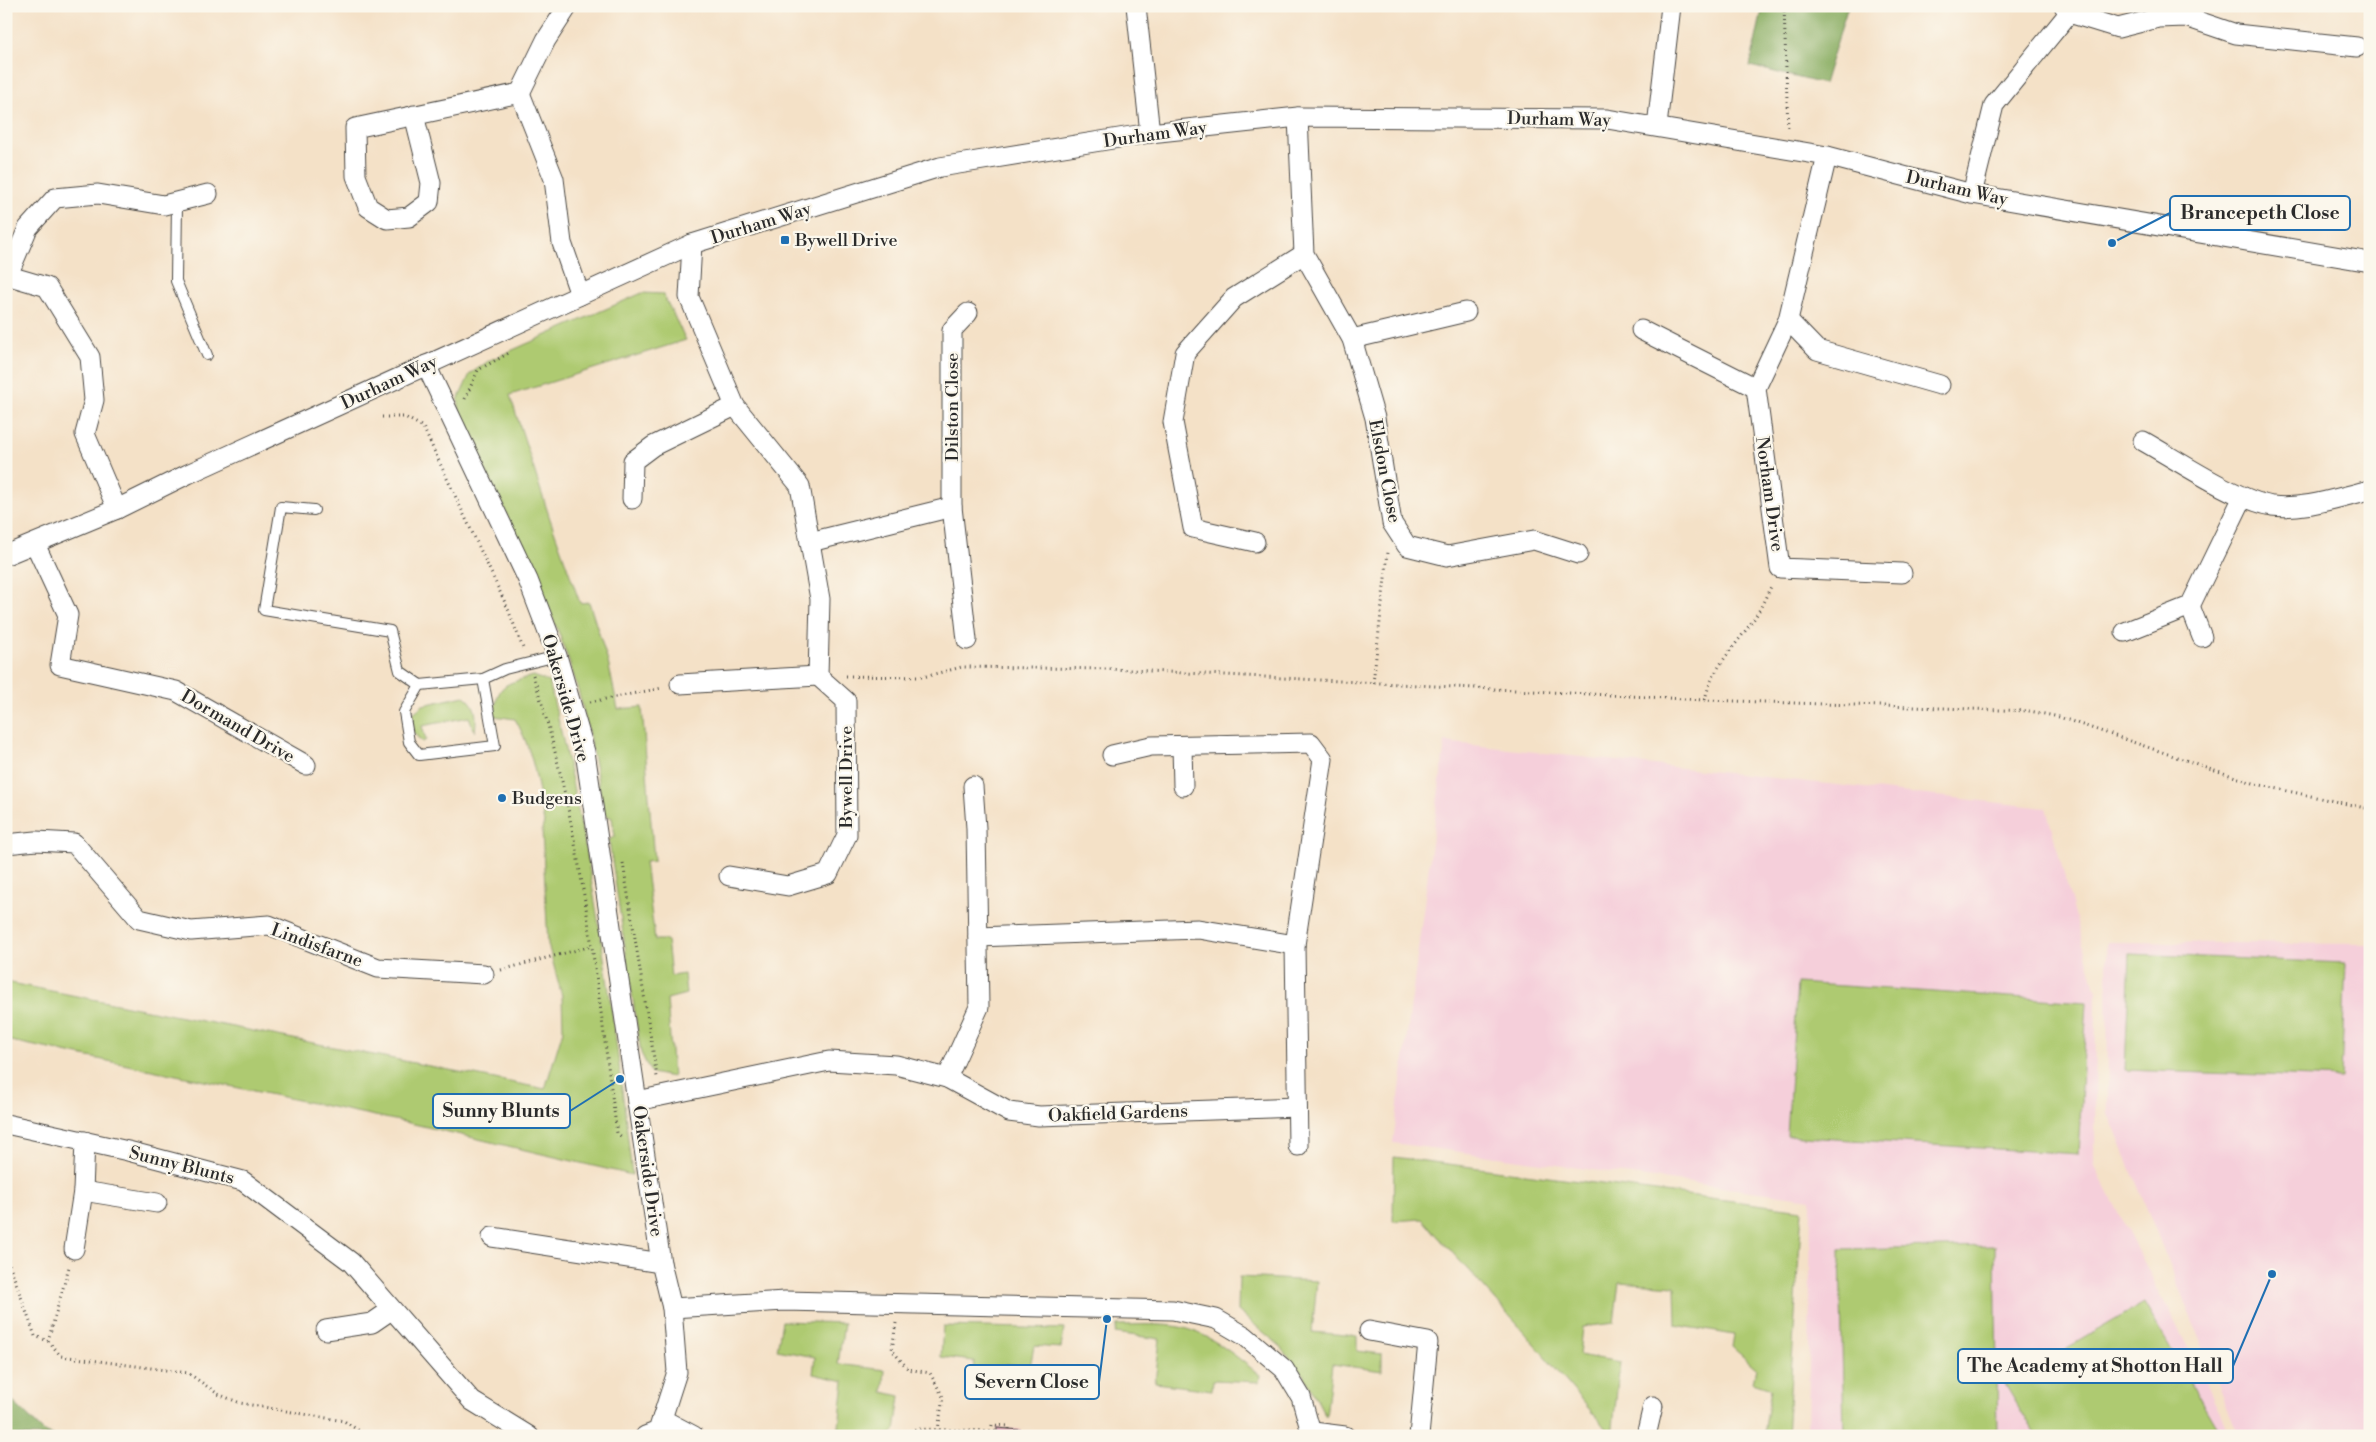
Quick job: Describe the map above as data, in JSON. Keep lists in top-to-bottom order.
{
  "streets": {
    "street": [
      "Durham Way",
      "Dilston Close",
      "Elsdon Close",
      "Norham Drive",
      "Oakerside Drive",
      "Dormand Drive",
      "Bywell Drive",
      "Lindisfarne",
      "Oakfield Gardens",
      "Sunny Blunts"
    ]
  },
  "crossings": [
    ["Durham Way", "Elsdon Close"],
    ["Durham Way", "Oakerside Drive"],
    ["Durham Way", "Dormand Drive"],
    ["Oakerside Drive", "Oakfield Gardens"]
  ],
  "places": {
    "transit": ["Bywell Drive"],
    "other": [
      "Brancepeth Close",
      "Budgens",
      "Sunny Blunts",
      "The Academy at Shotton Hall",
      "Severn Close"
    ]
  }
}
